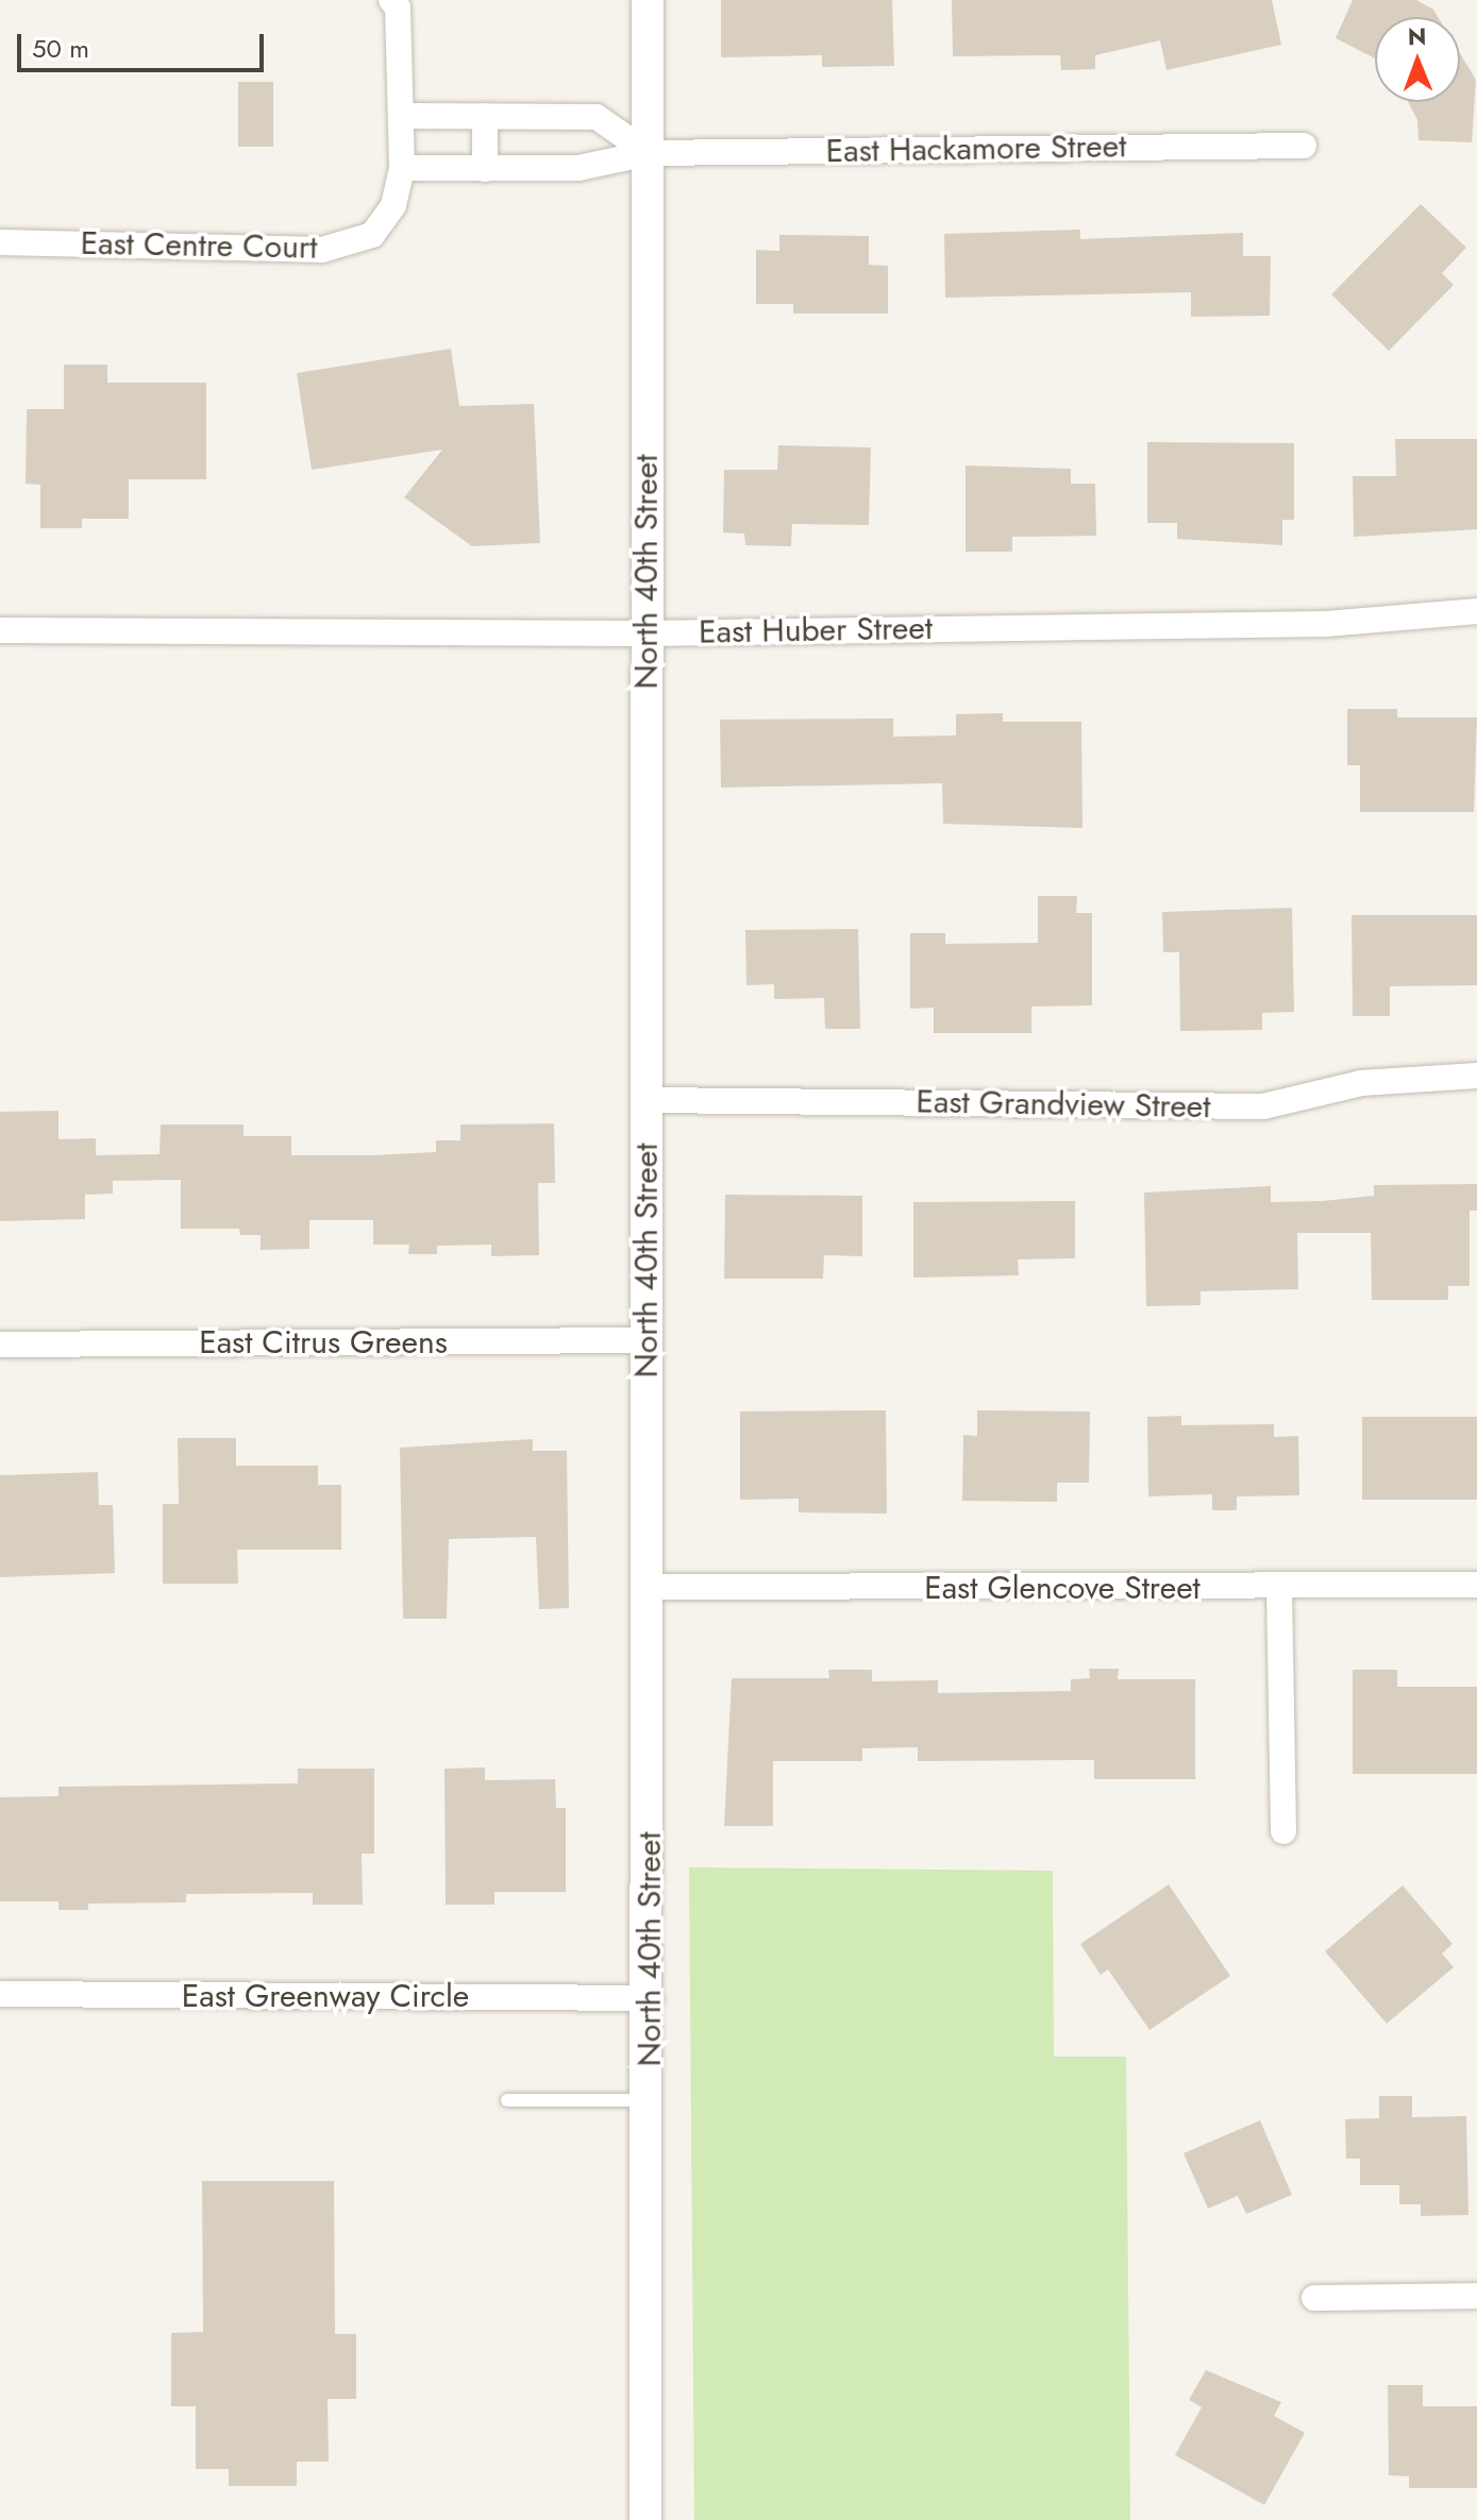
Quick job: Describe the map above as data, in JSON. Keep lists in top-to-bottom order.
{
  "streets": {
    "street": [
      "East Hackamore Street",
      "East Centre Court",
      "North 40th Street",
      "East Huber Street",
      "East Grandview Street",
      "East Citrus Greens",
      "East Glencove Street",
      "East Greenway Circle"
    ]
  },
  "crossings": [
    ["East Hackamore Street", "North 40th Street"],
    ["North 40th Street", "East Huber Street"],
    ["North 40th Street", "East Grandview Street"],
    ["North 40th Street", "East Citrus Greens"],
    ["North 40th Street", "East Glencove Street"],
    ["North 40th Street", "East Greenway Circle"]
  ],
  "scale_bar": "50 m",
  "north": "top"
}
